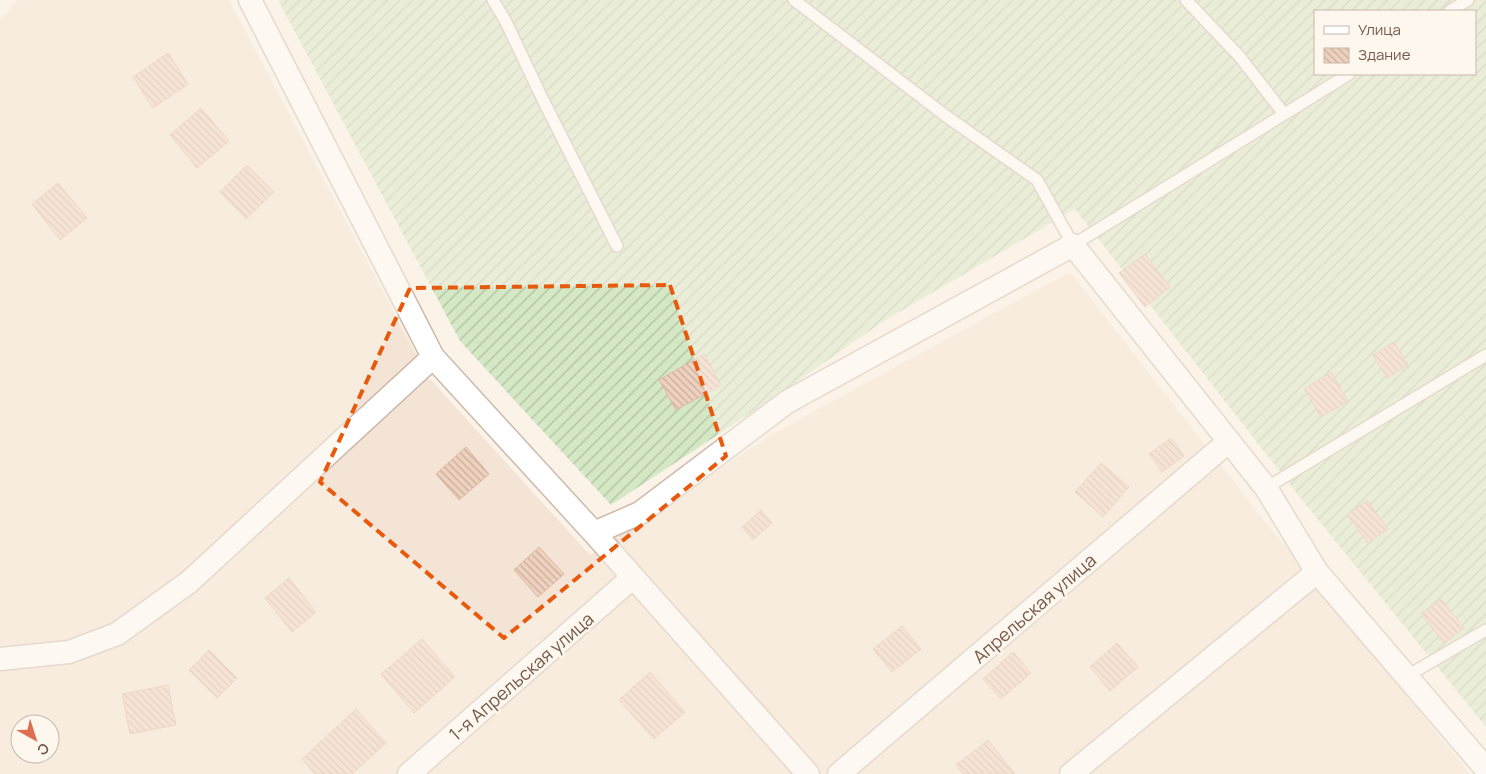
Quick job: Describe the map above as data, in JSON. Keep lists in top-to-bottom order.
{
  "streets": {
    "street": ["Апрельская улица", "1-я Апрельская улица"]
  },
  "legend": ["Улица", "Здание"],
  "north": "bottom right"
}
